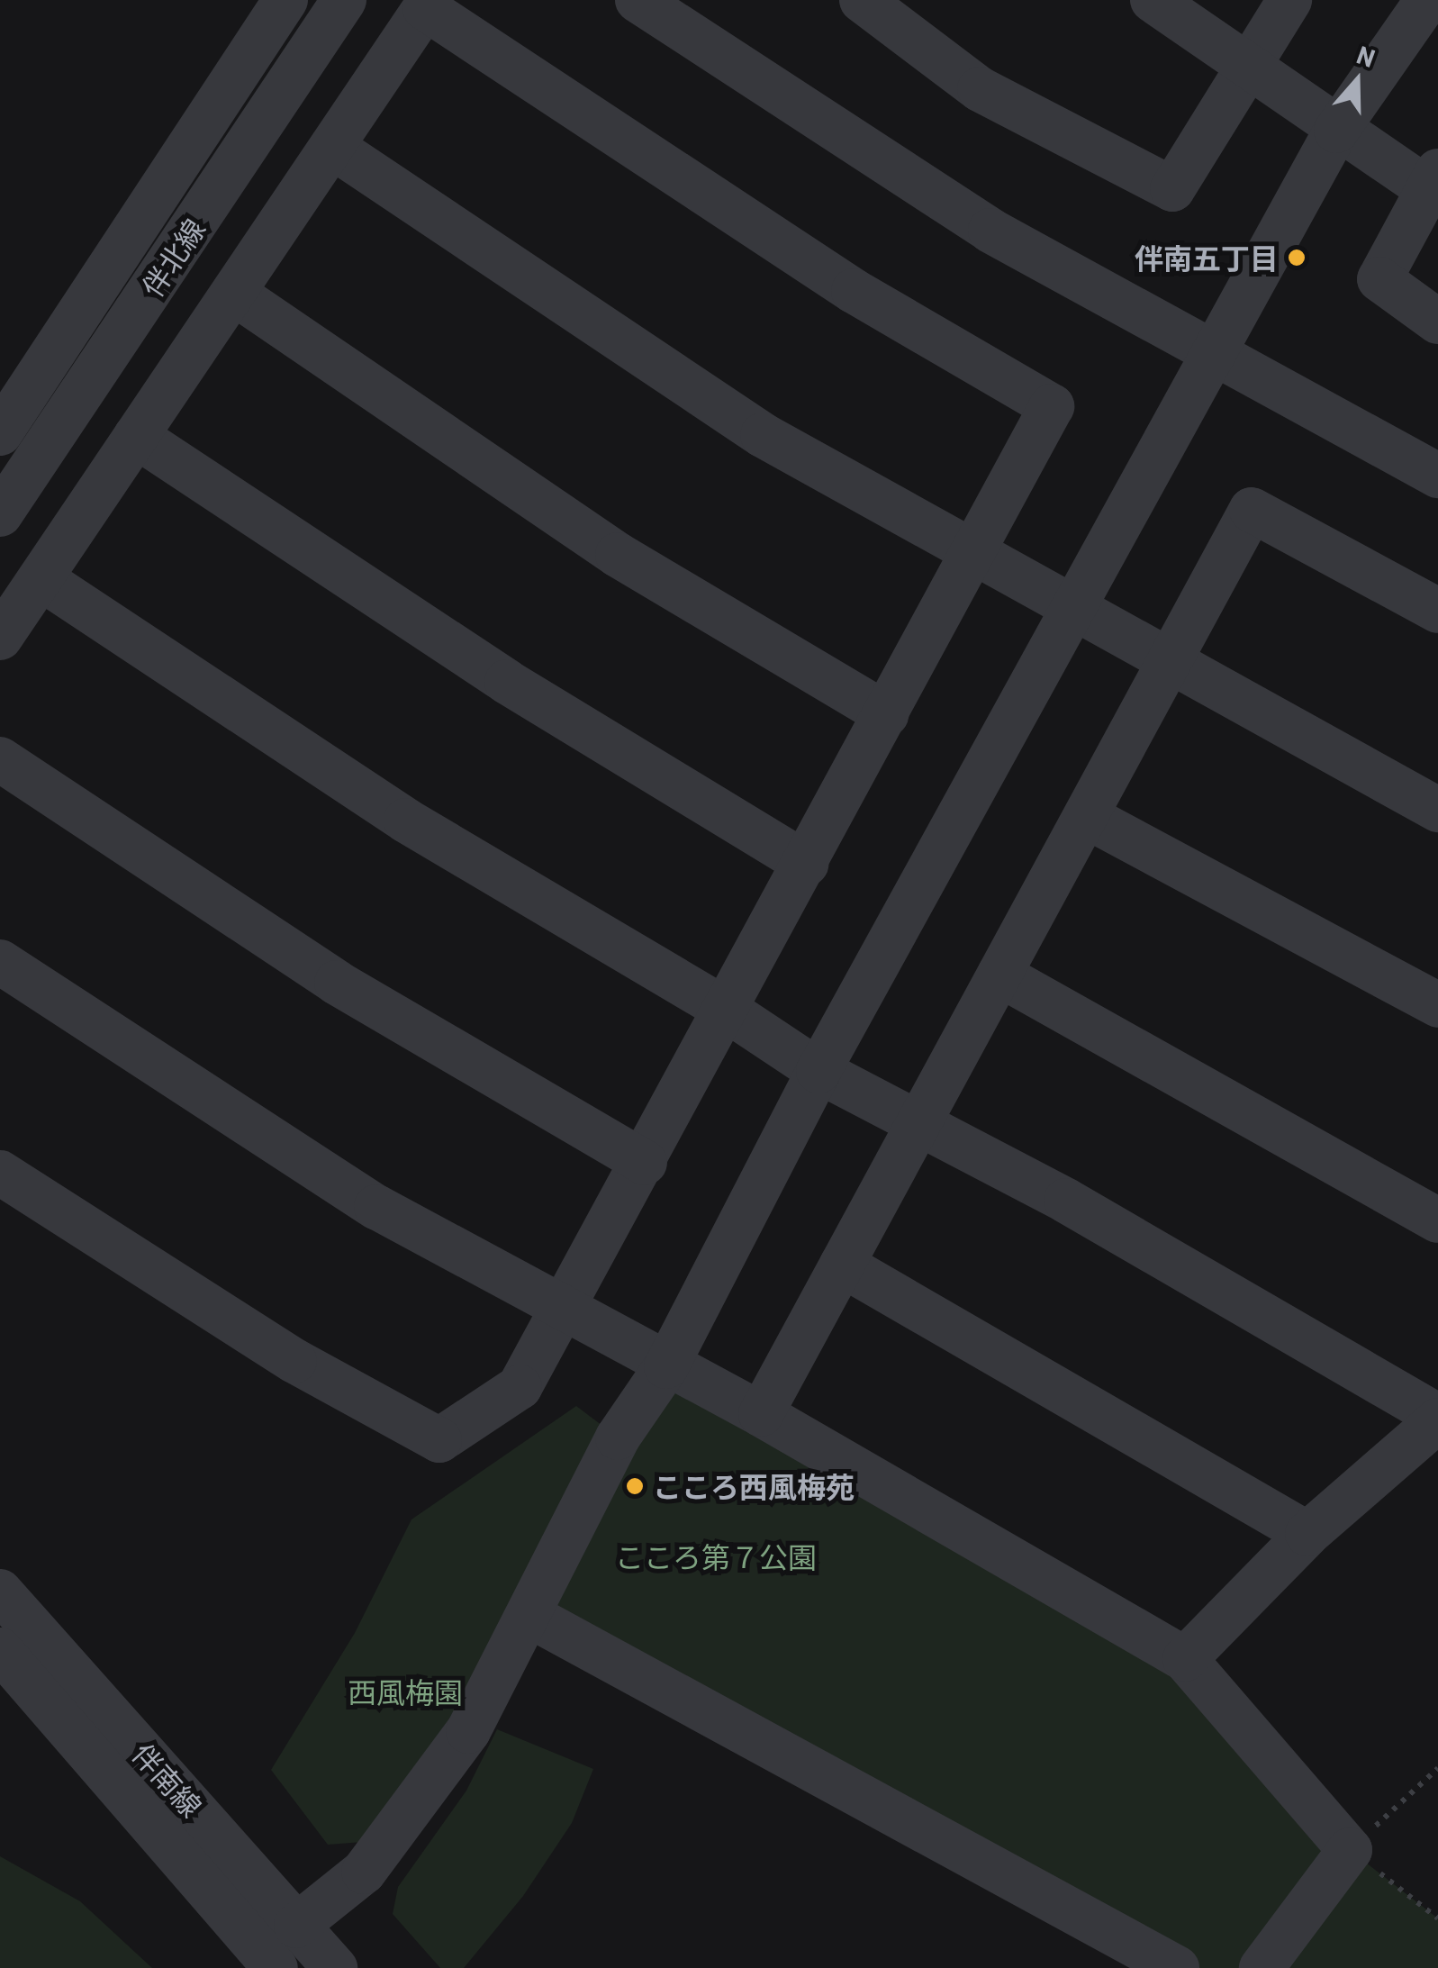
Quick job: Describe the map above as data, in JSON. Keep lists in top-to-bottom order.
{
  "streets": {
    "street": ["伴北線", "伴南線"]
  },
  "parks": ["こころ第７公園", "西風梅園"],
  "places": ["伴南五丁目", "こころ西風梅苑"],
  "north": "top"
}
